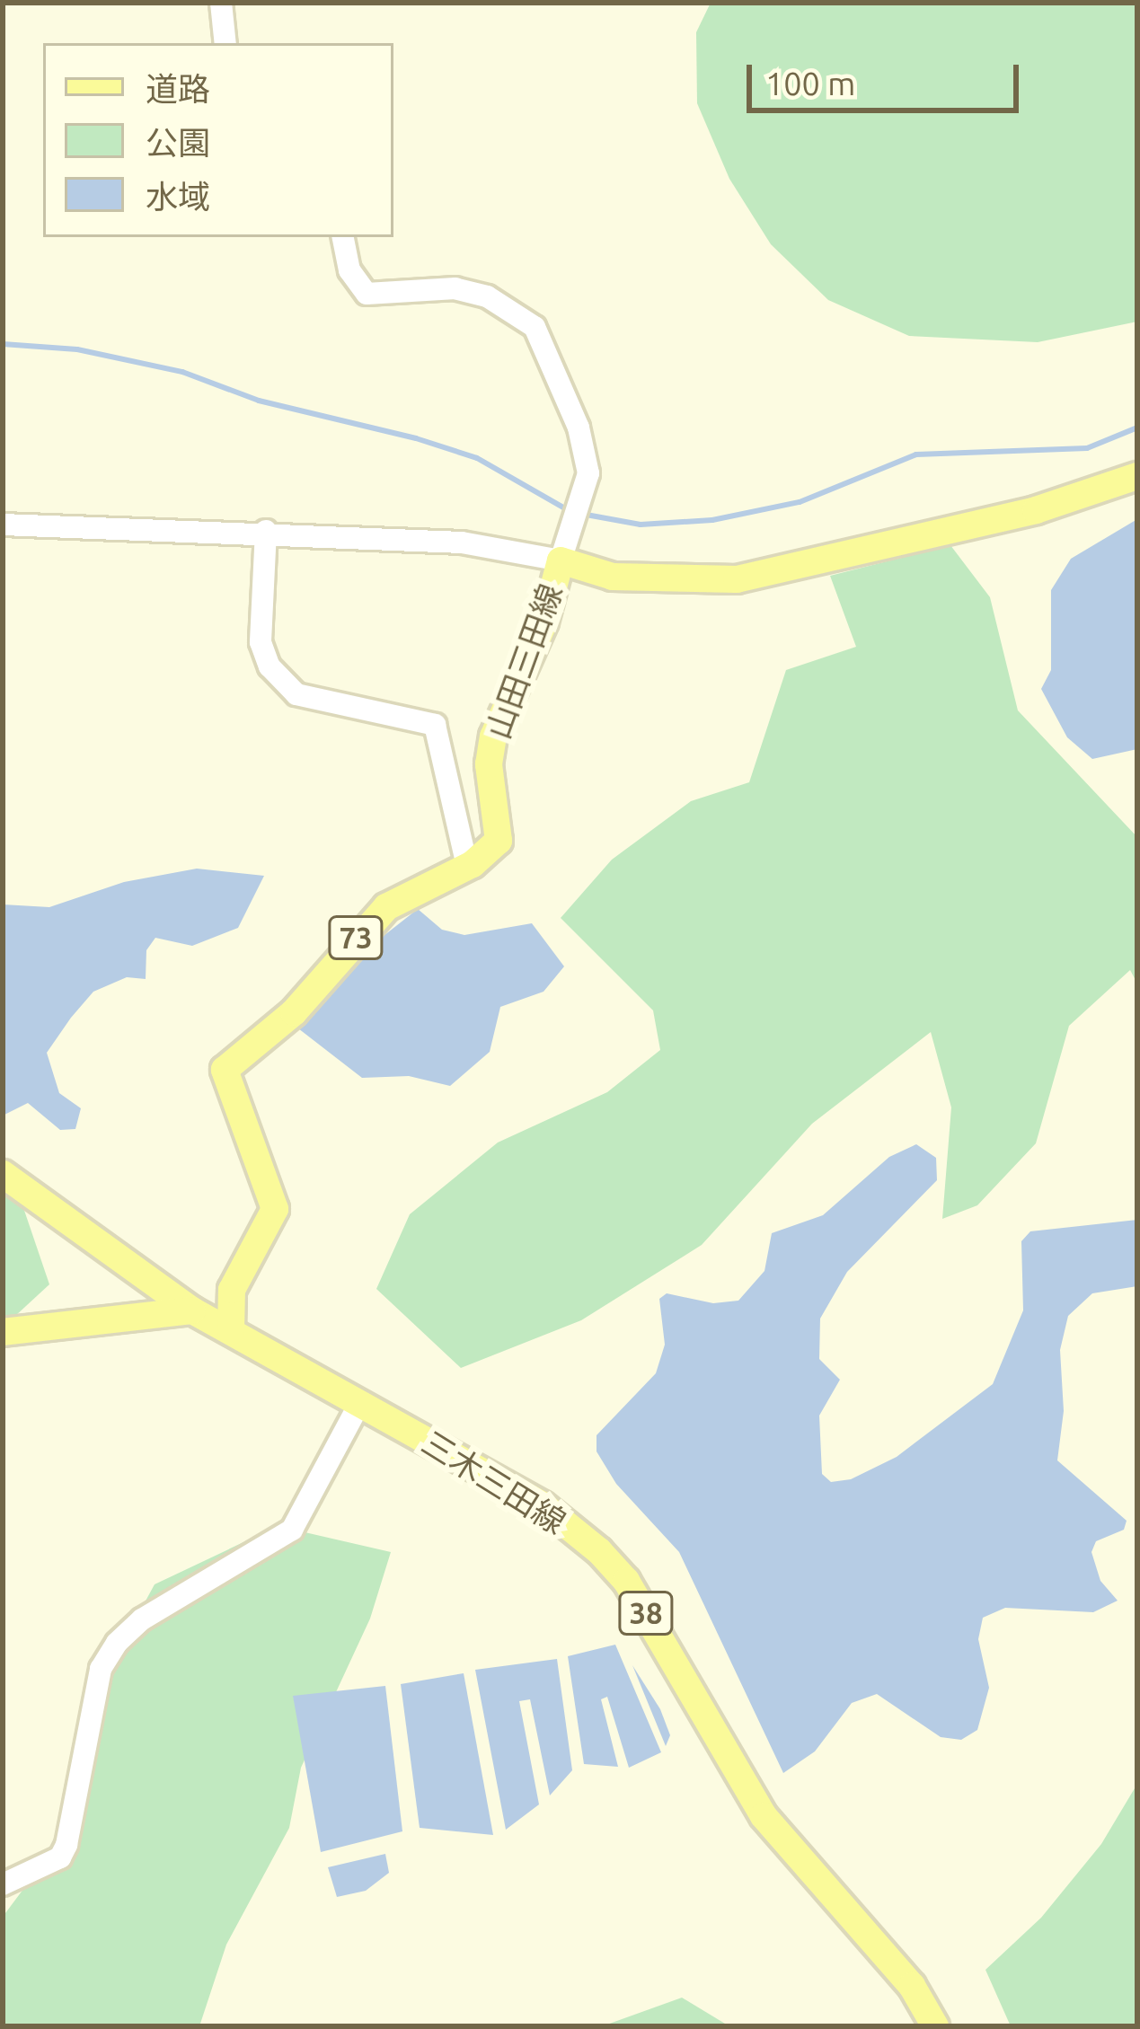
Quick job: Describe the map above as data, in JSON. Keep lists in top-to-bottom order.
{
  "streets": {
    "main road": [
      "山田三田線",
      "73",
      "三木三田線",
      "38"
    ]
  },
  "crossings": [
    ["山田三田線", "三木三田線"]
  ],
  "legend": ["道路", "公園", "水域"],
  "scale_bar": "100 m"
}
